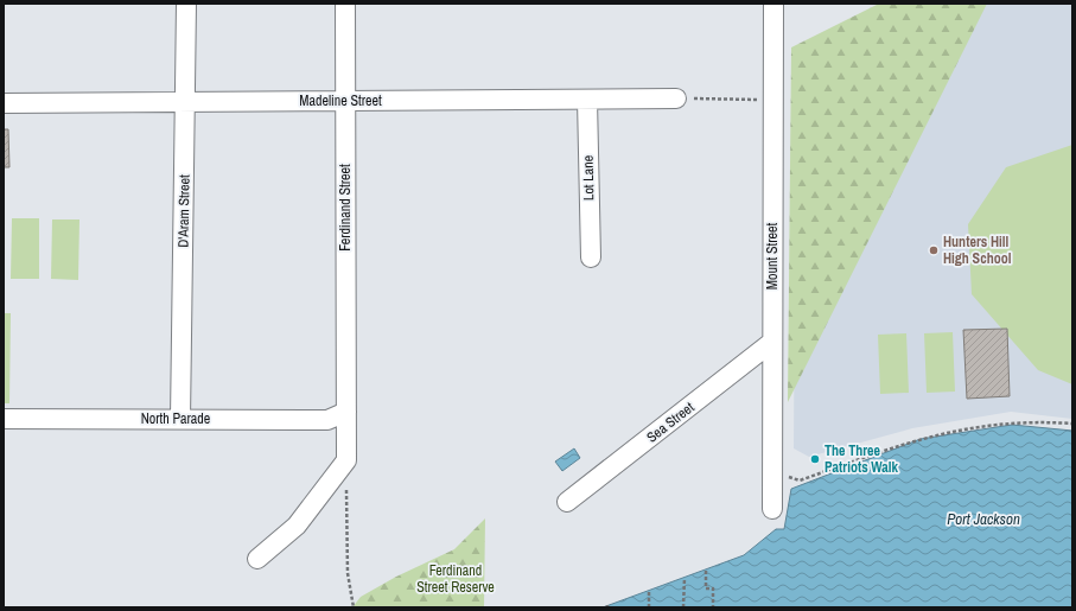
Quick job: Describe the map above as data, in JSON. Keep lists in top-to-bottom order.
{
  "streets": {
    "street": [
      "Madeline Street",
      "Lot Lane",
      "Ferdinand Street",
      "D'Aram Street",
      "Mount Street",
      "North Parade",
      "Sea Street"
    ]
  },
  "crossings": [
    ["Madeline Street", "Lot Lane"],
    ["Madeline Street", "Ferdinand Street"],
    ["Madeline Street", "D'Aram Street"],
    ["Ferdinand Street", "North Parade"],
    ["D'Aram Street", "North Parade"],
    ["Mount Street", "Sea Street"]
  ],
  "water": ["Port Jackson"],
  "parks": ["Ferdinand Street Reserve"],
  "places": ["Hunters Hill High School", "The Three Patriots Walk"]
}
